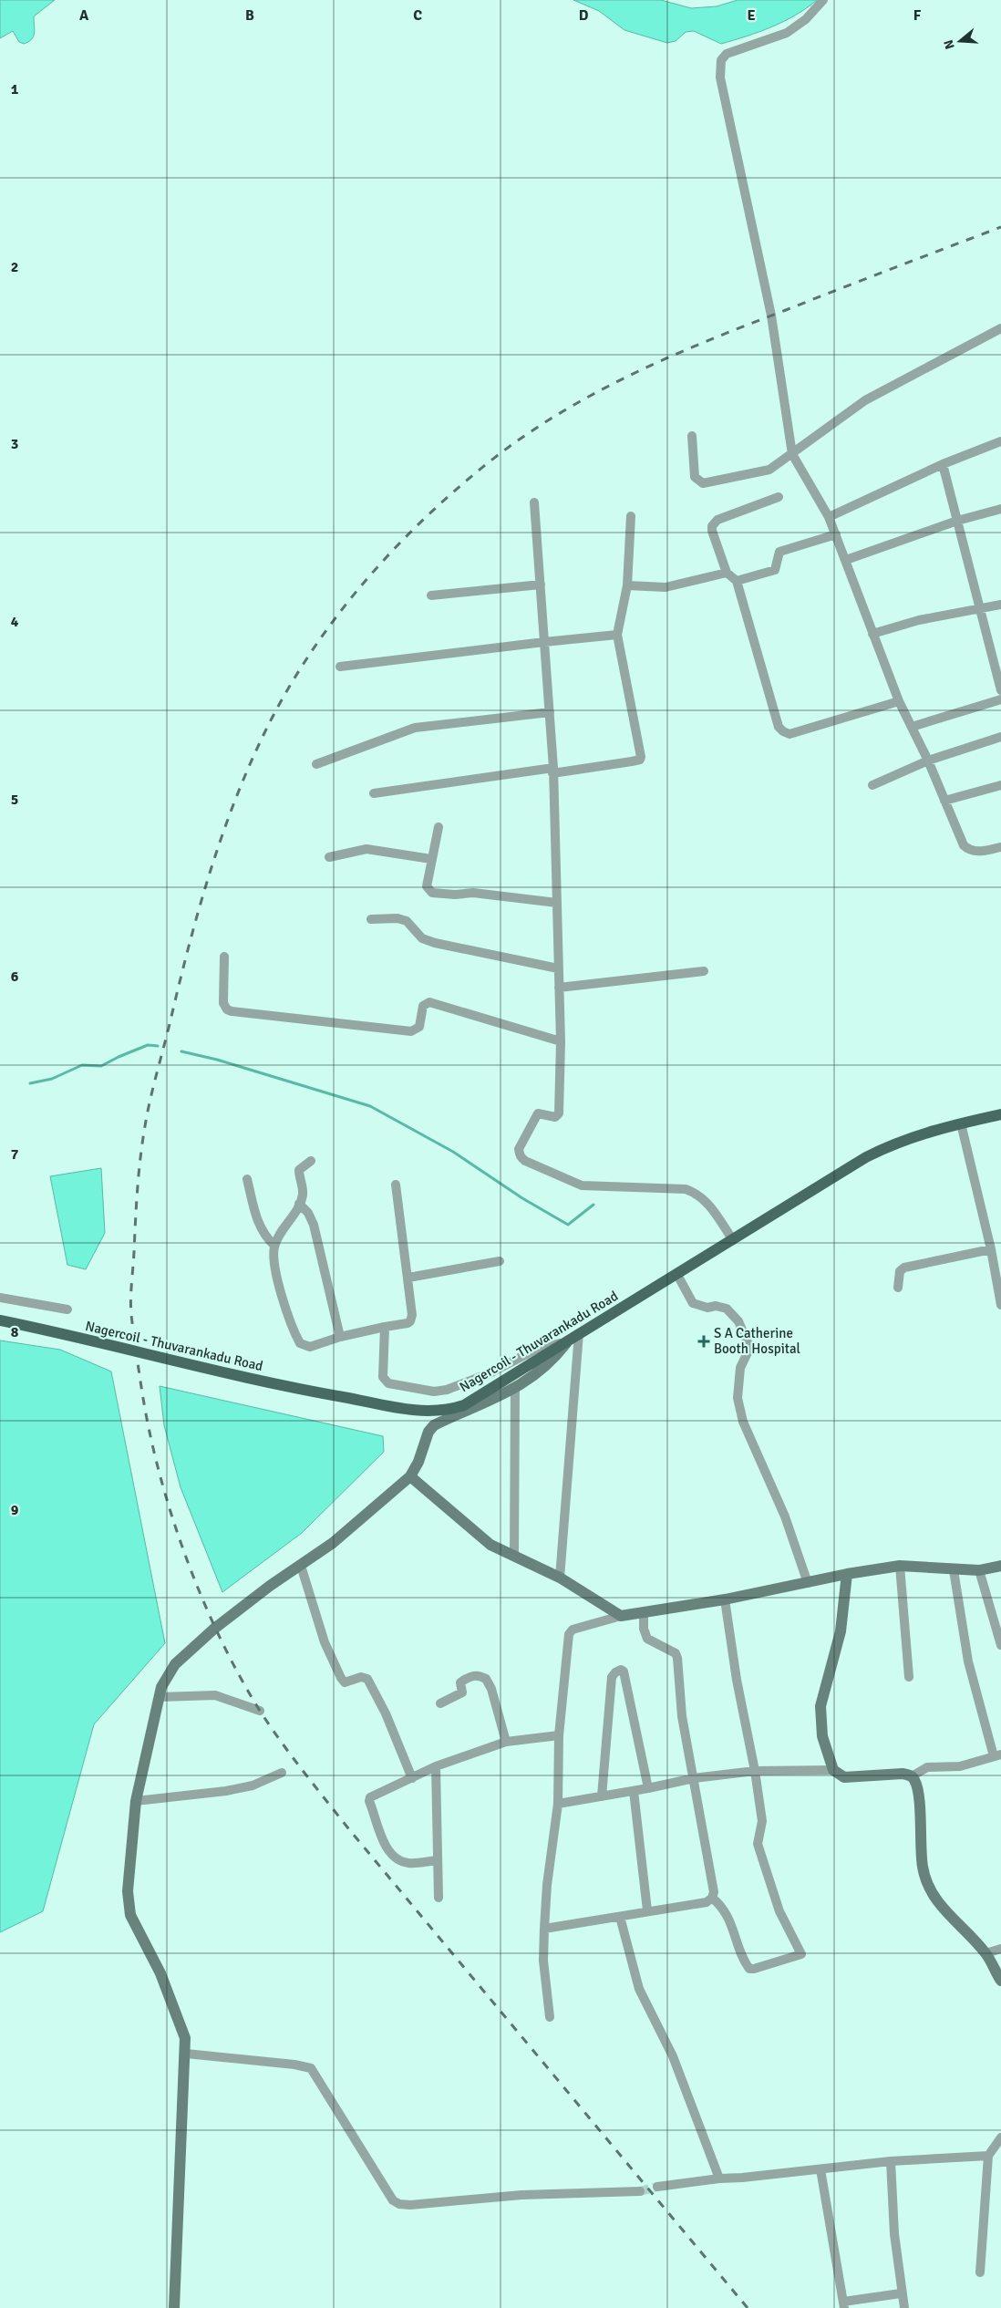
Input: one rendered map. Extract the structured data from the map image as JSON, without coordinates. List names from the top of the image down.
{
  "streets": {
    "main road": ["Nagercoil - Thuvarankadu Road"]
  },
  "places": {
    "health": ["S A Catherine Booth Hospital"]
  },
  "north": "left",
  "grid": {
    "columns": [
      "A",
      "B",
      "C",
      "D",
      "E",
      "F"
    ],
    "rows": [
      "1",
      "2",
      "3",
      "4",
      "5",
      "6",
      "7",
      "8",
      "9"
    ]
  }
}
